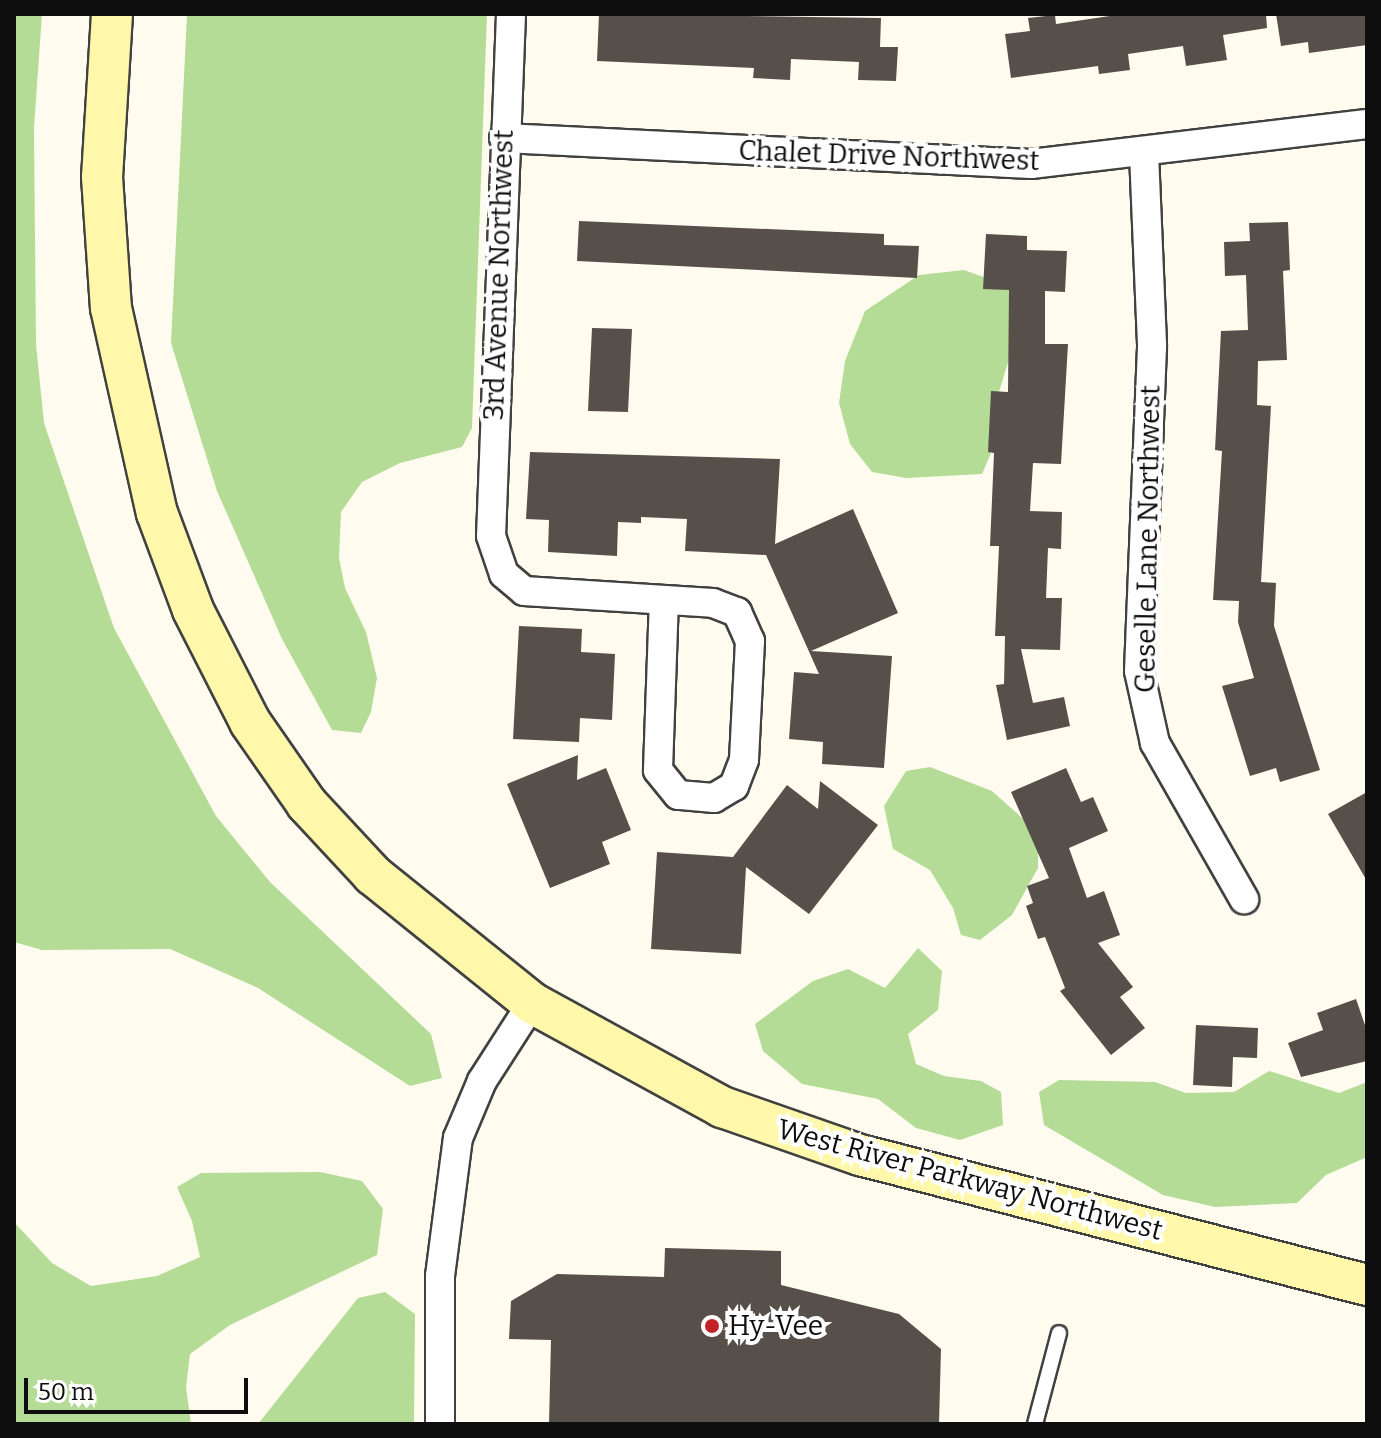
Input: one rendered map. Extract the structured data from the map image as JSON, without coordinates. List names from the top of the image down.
{
  "streets": {
    "main road": ["West River Parkway Northwest"],
    "street": ["Chalet Drive Northwest", "3rd Avenue Northwest", "Geselle Lane Northwest"]
  },
  "crossings": [
    ["Chalet Drive Northwest", "3rd Avenue Northwest"],
    ["Chalet Drive Northwest", "Geselle Lane Northwest"]
  ],
  "places": ["Hy-Vee"],
  "scale_bar": "50 m"
}
